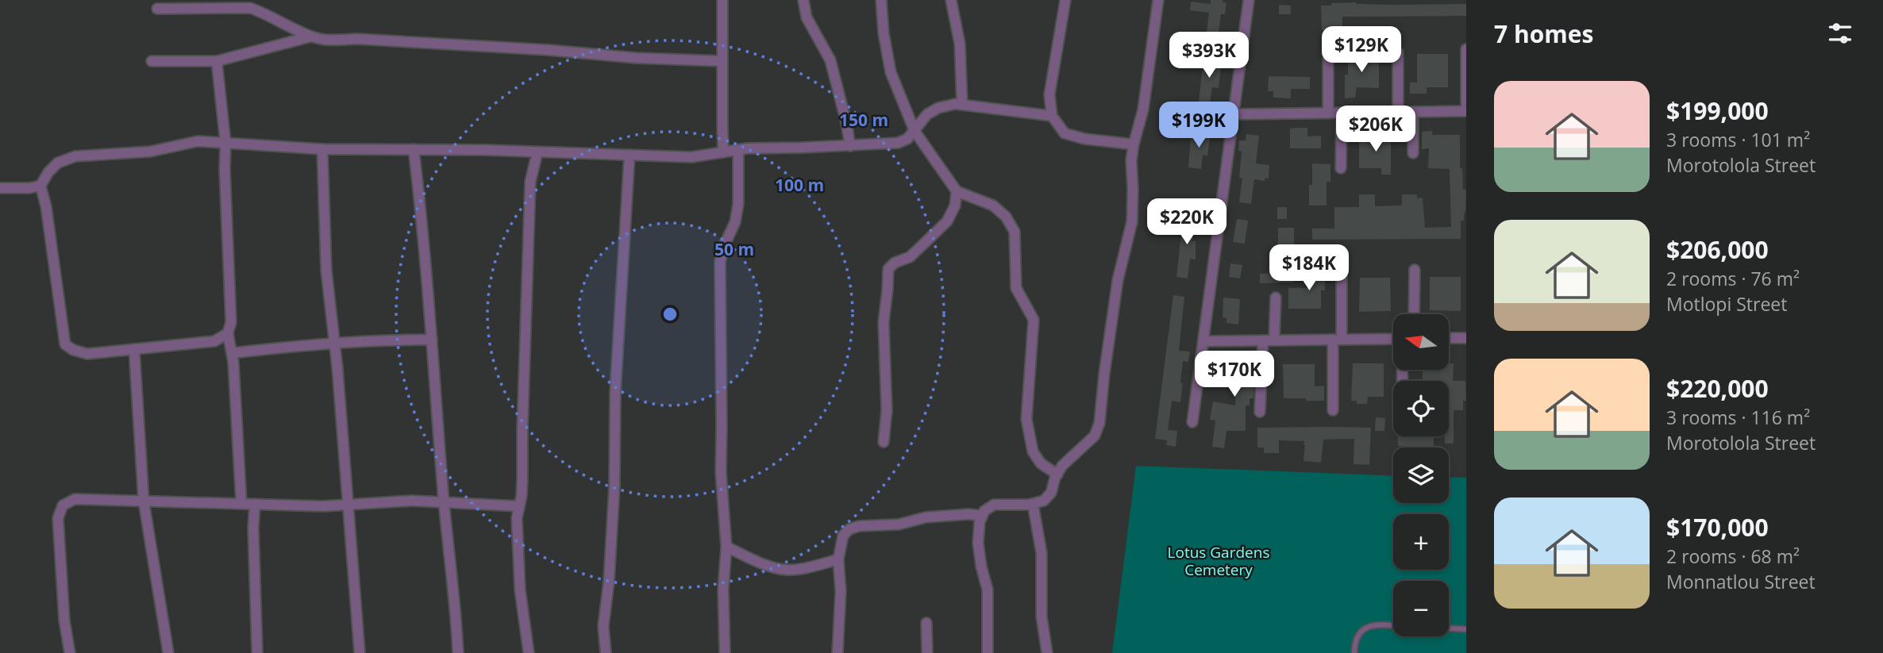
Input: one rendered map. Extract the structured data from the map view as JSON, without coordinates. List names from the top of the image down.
{
  "parks": ["Lotus Gardens Cemetery"],
  "north": "left",
  "page": {
    "heading": "7 homes",
    "price": [
      "$129K",
      "$393K",
      "$199K",
      "$206K",
      "$220K",
      "$184K",
      "$170K"
    ],
    "list": [
      {
        "name": "$199,000",
        "note": "3 rooms · 101 m² · Morotolola Street"
      },
      {
        "name": "$206,000",
        "note": "2 rooms · 76 m² · Motlopi Street"
      },
      {
        "name": "$220,000",
        "note": "3 rooms · 116 m² · Morotolola Street"
      },
      {
        "name": "$170,000",
        "note": "2 rooms · 68 m² · Monnatlou Street"
      }
    ],
    "map_buttons": ["+", "−"]
  },
  "rings": ["150 m", "100 m", "50 m"]
}
